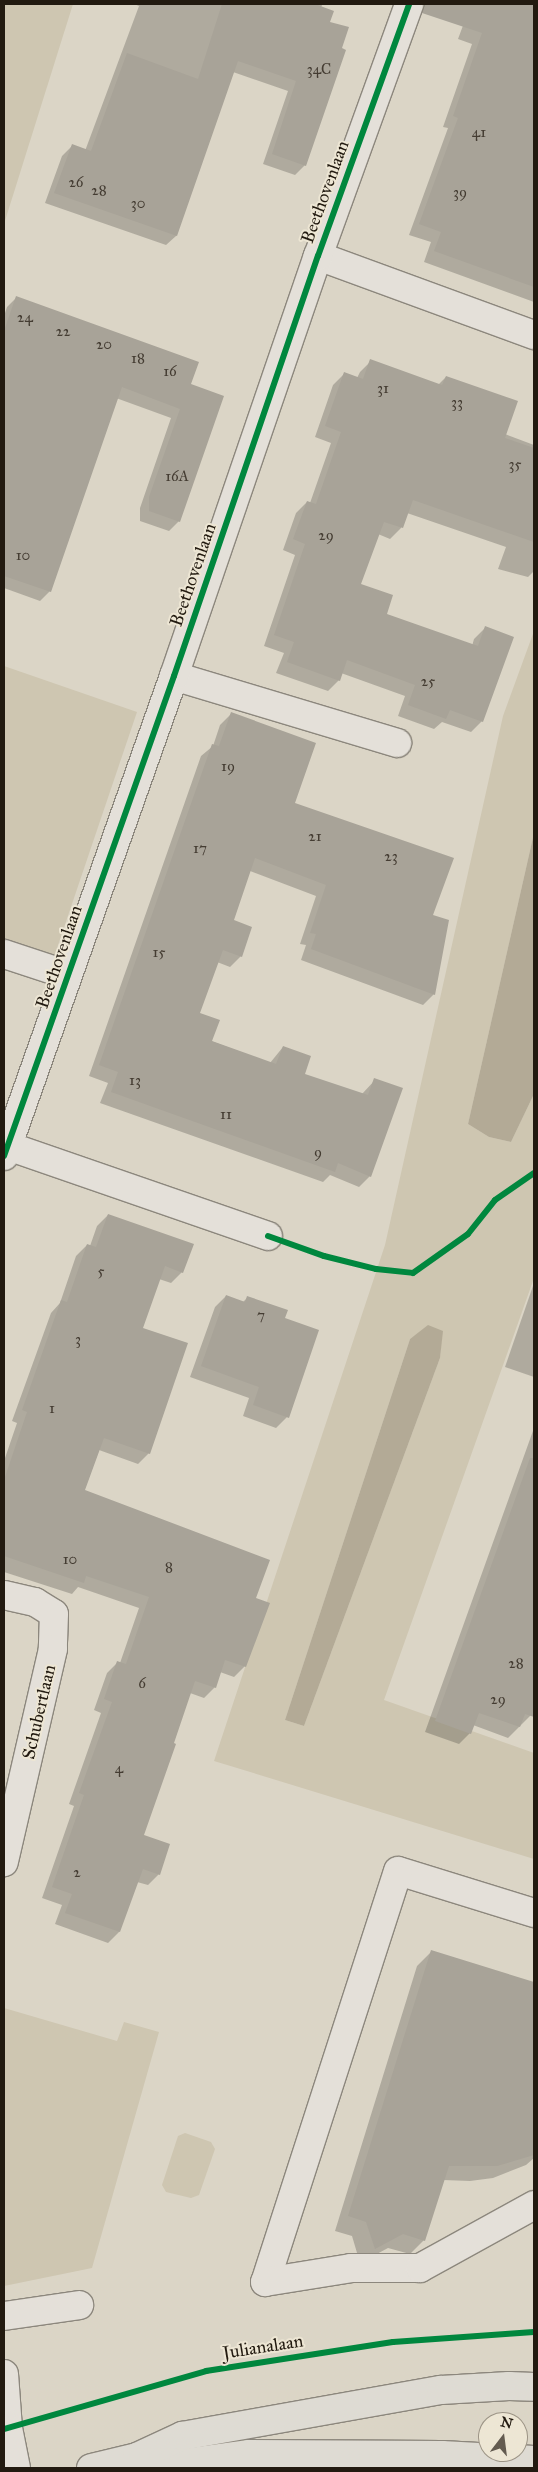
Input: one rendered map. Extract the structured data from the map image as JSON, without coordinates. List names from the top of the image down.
{
  "streets": {
    "street": ["Beethovenlaan", "Schubertlaan"],
    "cycle path": ["Julianalaan"]
  },
  "house_numbers": [
    "34C",
    "41",
    "26",
    "28",
    "39",
    "30",
    "24",
    "22",
    "20",
    "18",
    "16",
    "31",
    "33",
    "35",
    "16A",
    "29",
    "10",
    "25",
    "19",
    "21",
    "17",
    "23",
    "15",
    "13",
    "11",
    "9",
    "5",
    "7",
    "3",
    "1",
    "10",
    "8",
    "28",
    "6",
    "29",
    "4",
    "2"
  ],
  "north": "top"
}
